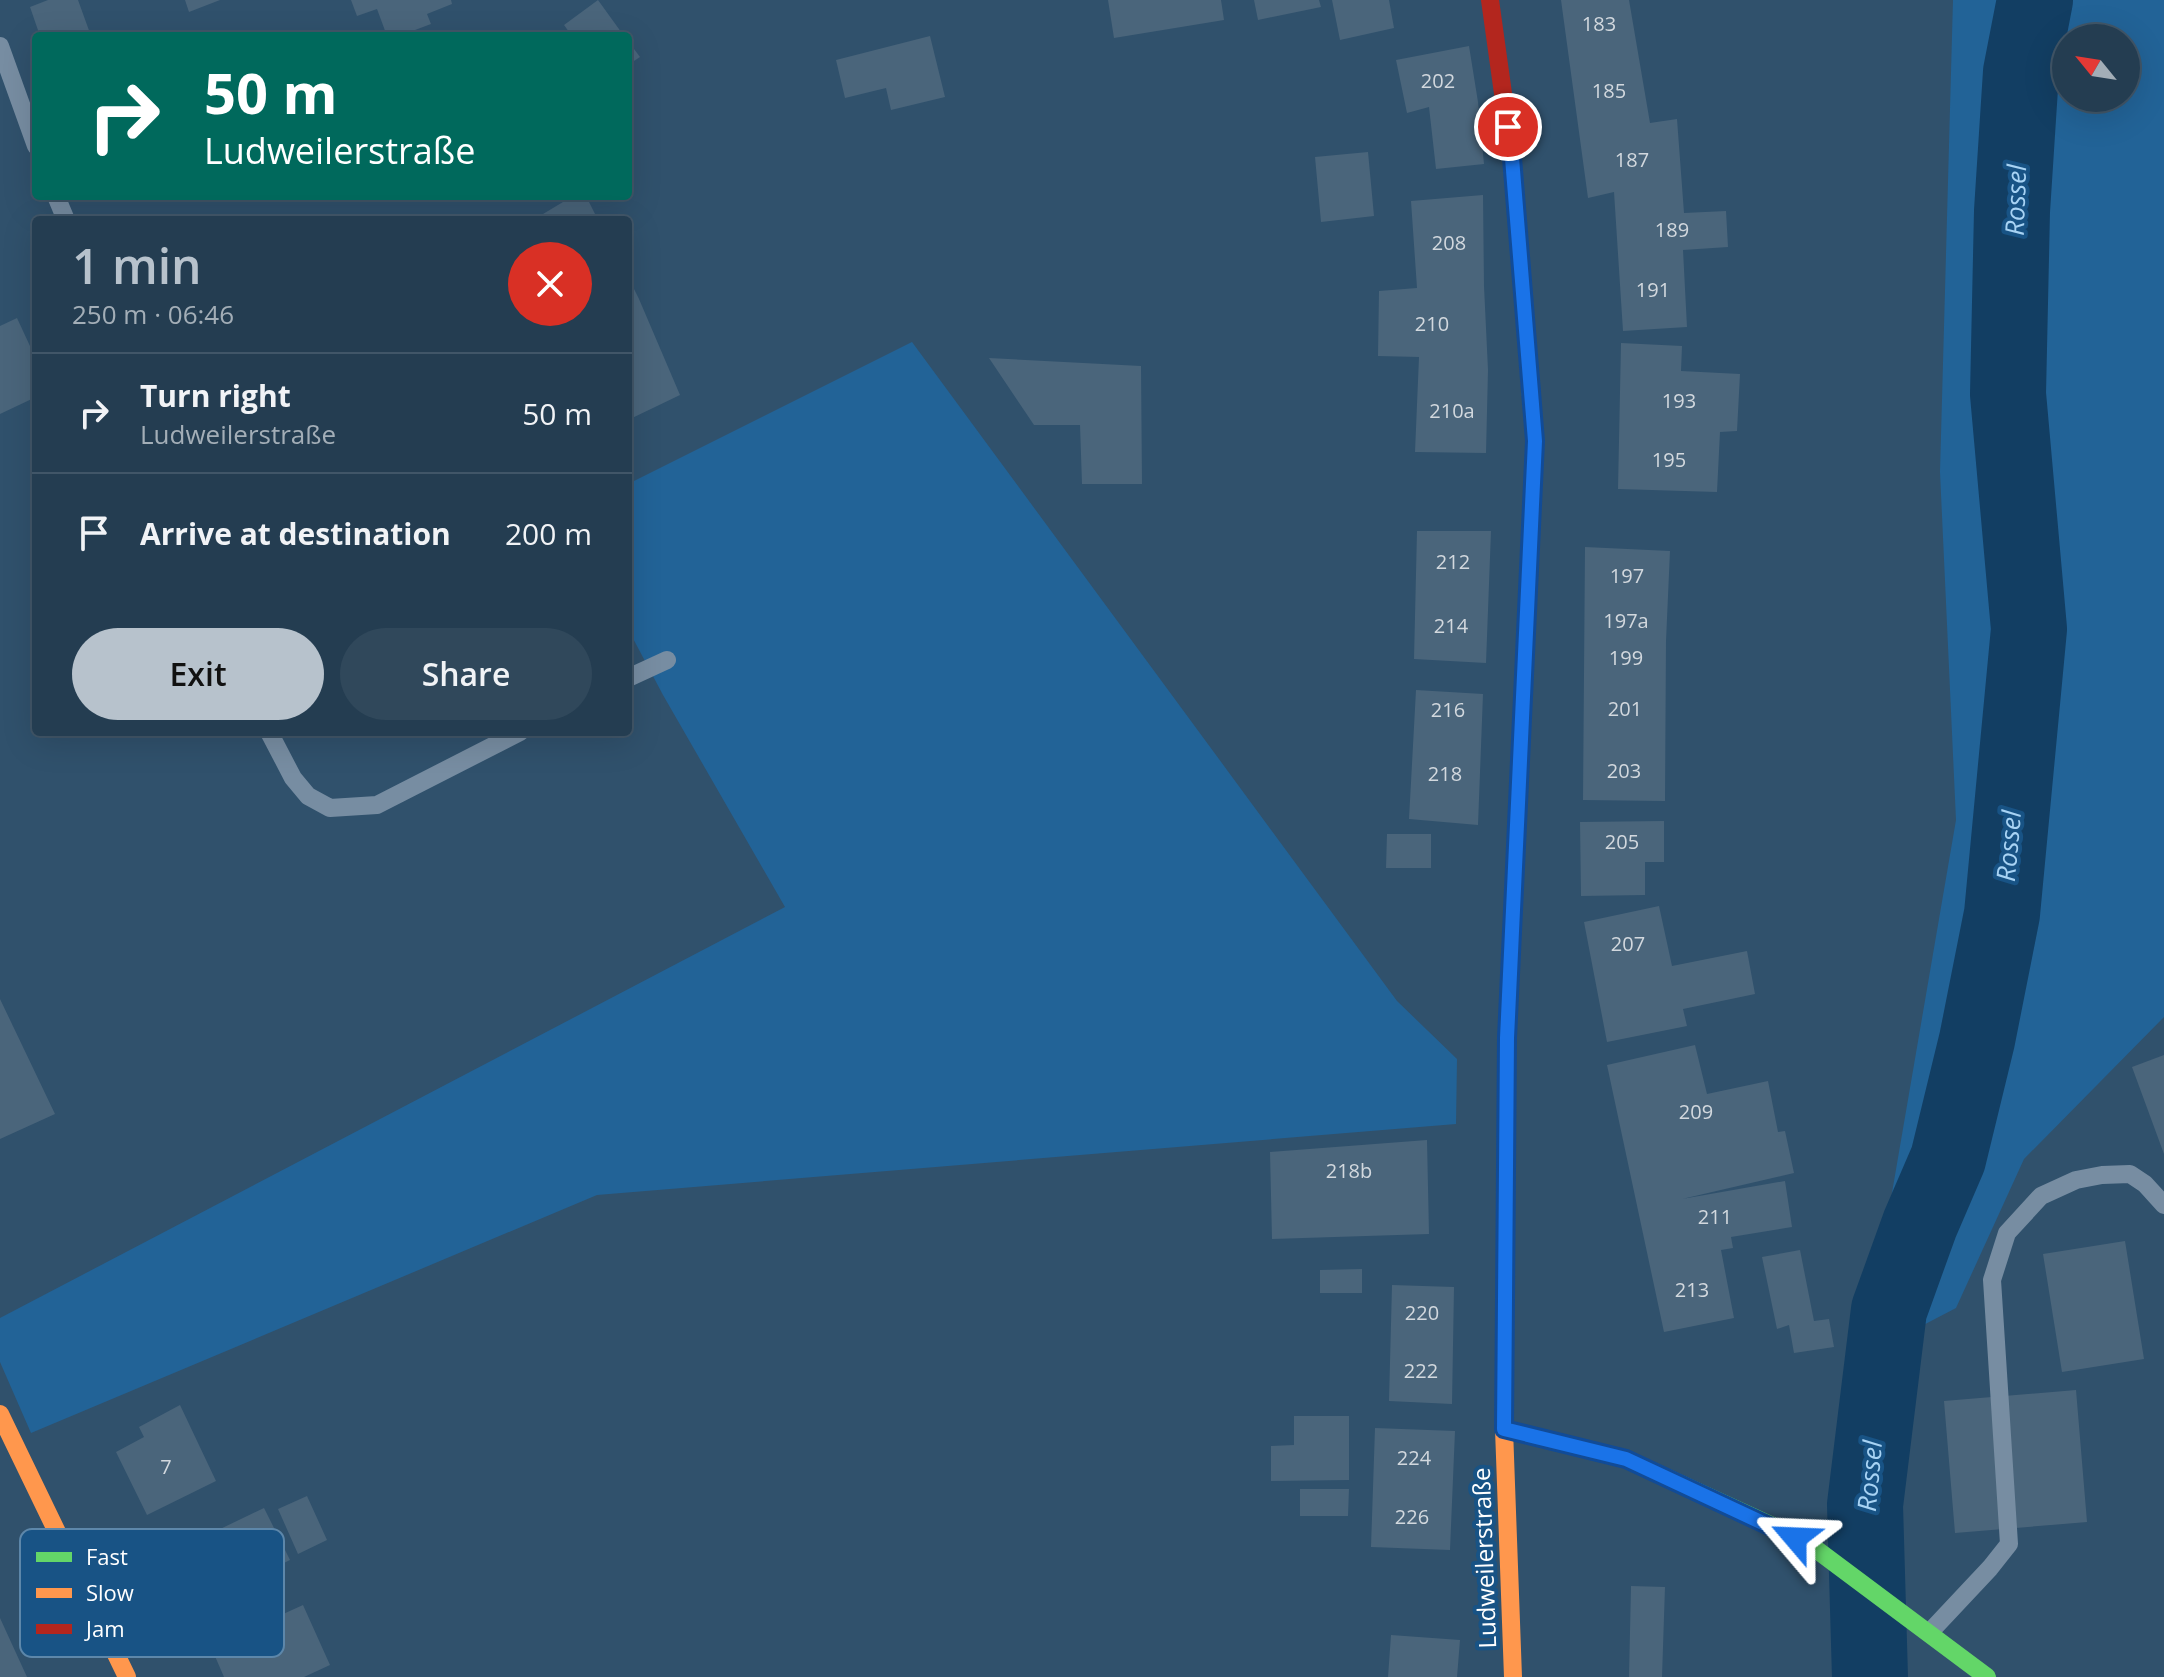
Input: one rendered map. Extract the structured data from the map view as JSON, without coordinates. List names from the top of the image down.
{
  "streets": {
    "main road": ["Ludweilerstraße"]
  },
  "water": ["Rossel"],
  "house_numbers": [
    "183",
    "202",
    "185",
    "187",
    "189",
    "208",
    "191",
    "210",
    "193",
    "210a",
    "195",
    "212",
    "197",
    "197a",
    "214",
    "199",
    "201",
    "216",
    "203",
    "218",
    "205",
    "207",
    "209",
    "218b",
    "211",
    "213",
    "220",
    "222",
    "224",
    "7",
    "226"
  ],
  "legend": ["Fast", "Slow", "Jam"],
  "north": "top left",
  "page": {
    "turn": ["50 m", "Ludweilerstraße"],
    "heading": ["1 min", "250 m · 06:46"],
    "list": [
      {
        "name": "Turn right",
        "note": "Ludweilerstraße",
        "value": "50 m"
      },
      {
        "name": "Arrive at destination",
        "value": "200 m"
      }
    ],
    "buttons": ["Exit", "Share"]
  }
}
